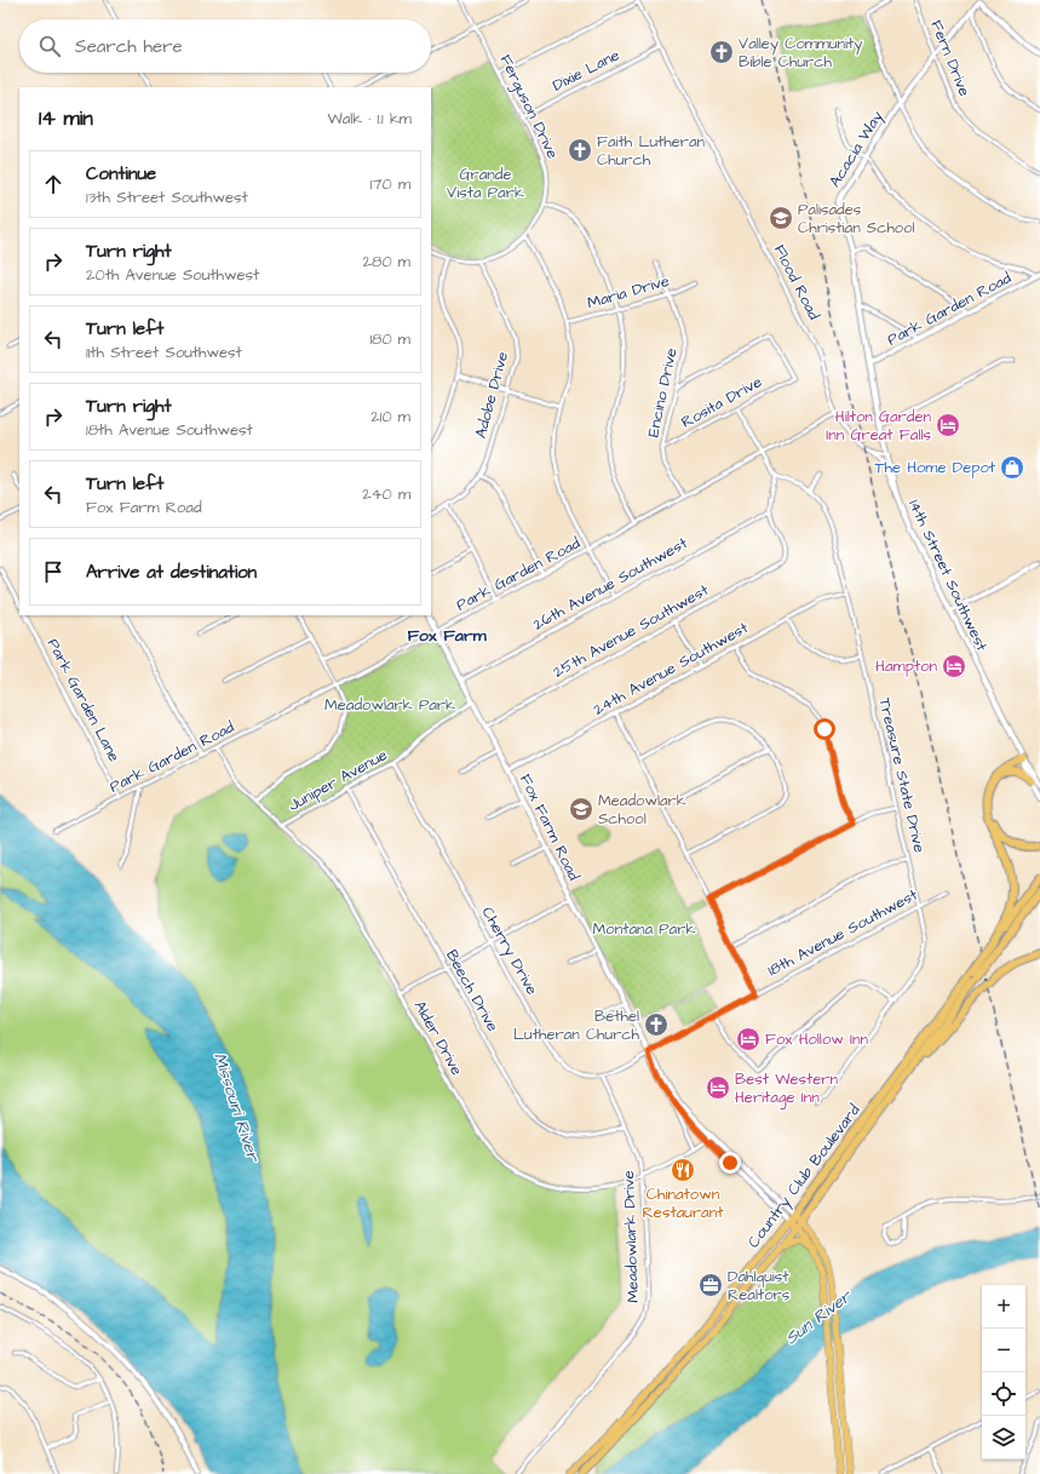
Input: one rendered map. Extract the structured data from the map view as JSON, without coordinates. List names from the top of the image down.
{
  "streets": {
    "highway": ["Country Club Boulevard"],
    "street": [
      "Fern Drive",
      "Dixie Lane",
      "Ferguson Drive",
      "Acacia Way",
      "Flood Road",
      "Maria Drive",
      "Park Garden Road",
      "Encino Drive",
      "Adobe Drive",
      "Rosita Drive",
      "14th Street Southwest",
      "26th Avenue Southwest",
      "25th Avenue Southwest",
      "24th Avenue Southwest",
      "Park Garden Lane",
      "Treasure State Drive",
      "Juniper Avenue",
      "Fox Farm Road",
      "18th Avenue Southwest",
      "Cherry Drive",
      "Beech Drive",
      "Alder Drive",
      "Meadowlark Drive"
    ]
  },
  "crossings": [
    ["Fern Drive", "Acacia Way"],
    ["Dixie Lane", "Ferguson Drive"],
    ["Dixie Lane", "Flood Road"],
    ["Ferguson Drive", "Adobe Drive"],
    ["Acacia Way", "Park Garden Road"],
    ["Acacia Way", "14th Street Southwest"],
    ["Flood Road", "Park Garden Road"],
    ["Flood Road", "14th Street Southwest"],
    ["Maria Drive", "Encino Drive"],
    ["Park Garden Road", "Encino Drive"],
    ["Park Garden Road", "14th Street Southwest"],
    ["Park Garden Road", "Park Garden Lane"],
    ["Park Garden Road", "Fox Farm Road"],
    ["Park Garden Road", "Alder Drive"],
    ["Encino Drive", "Rosita Drive"],
    ["26th Avenue Southwest", "25th Avenue Southwest"],
    ["26th Avenue Southwest", "Fox Farm Road"],
    ["25th Avenue Southwest", "Fox Farm Road"],
    ["24th Avenue Southwest", "Treasure State Drive"],
    ["24th Avenue Southwest", "Fox Farm Road"],
    ["Treasure State Drive", "18th Avenue Southwest"],
    ["Juniper Avenue", "Fox Farm Road"],
    ["Juniper Avenue", "Cherry Drive"],
    ["Juniper Avenue", "Beech Drive"],
    ["Juniper Avenue", "Alder Drive"],
    ["Fox Farm Road", "18th Avenue Southwest"],
    ["Fox Farm Road", "Cherry Drive"],
    ["Fox Farm Road", "Alder Drive"],
    ["Fox Farm Road", "Country Club Boulevard"],
    ["18th Avenue Southwest", "Cherry Drive"],
    ["Cherry Drive", "Meadowlark Drive"],
    ["Beech Drive", "Meadowlark Drive"],
    ["Alder Drive", "Meadowlark Drive"]
  ],
  "districts": ["Fox Farm"],
  "water": ["Missouri River", "Sun River"],
  "parks": ["Grande Vista Park", "Meadowlark Park", "Montana Park"],
  "places": {
    "church": ["Valley Community Bible Church", "Faith Lutheran Church", "Bethel Lutheran Church"],
    "school or university": ["Palisades Christian School", "Meadowlark School"],
    "hotel": [
      "Hilton Garden Inn Great Falls",
      "Hampton",
      "Fox Hollow Inn",
      "Best Western Heritage Inn"
    ],
    "shop": ["The Home Depot"],
    "restaurant": ["Chinatown Restaurant"],
    "office": ["Dahlquist Realtors"]
  },
  "page": {
    "search": "Search here",
    "heading": ["14 min", "Walk · 1.1 km"],
    "list": [
      ["Continue", "13th Street Southwest", "170 m"],
      ["Turn right", "20th Avenue Southwest", "280 m"],
      ["Turn left", "11th Street Southwest", "180 m"],
      ["Turn right", "18th Avenue Southwest", "210 m"],
      ["Turn left", "Fox Farm Road", "240 m"],
      "Arrive at destination"
    ],
    "map_buttons": ["+", "−"]
  }
}
